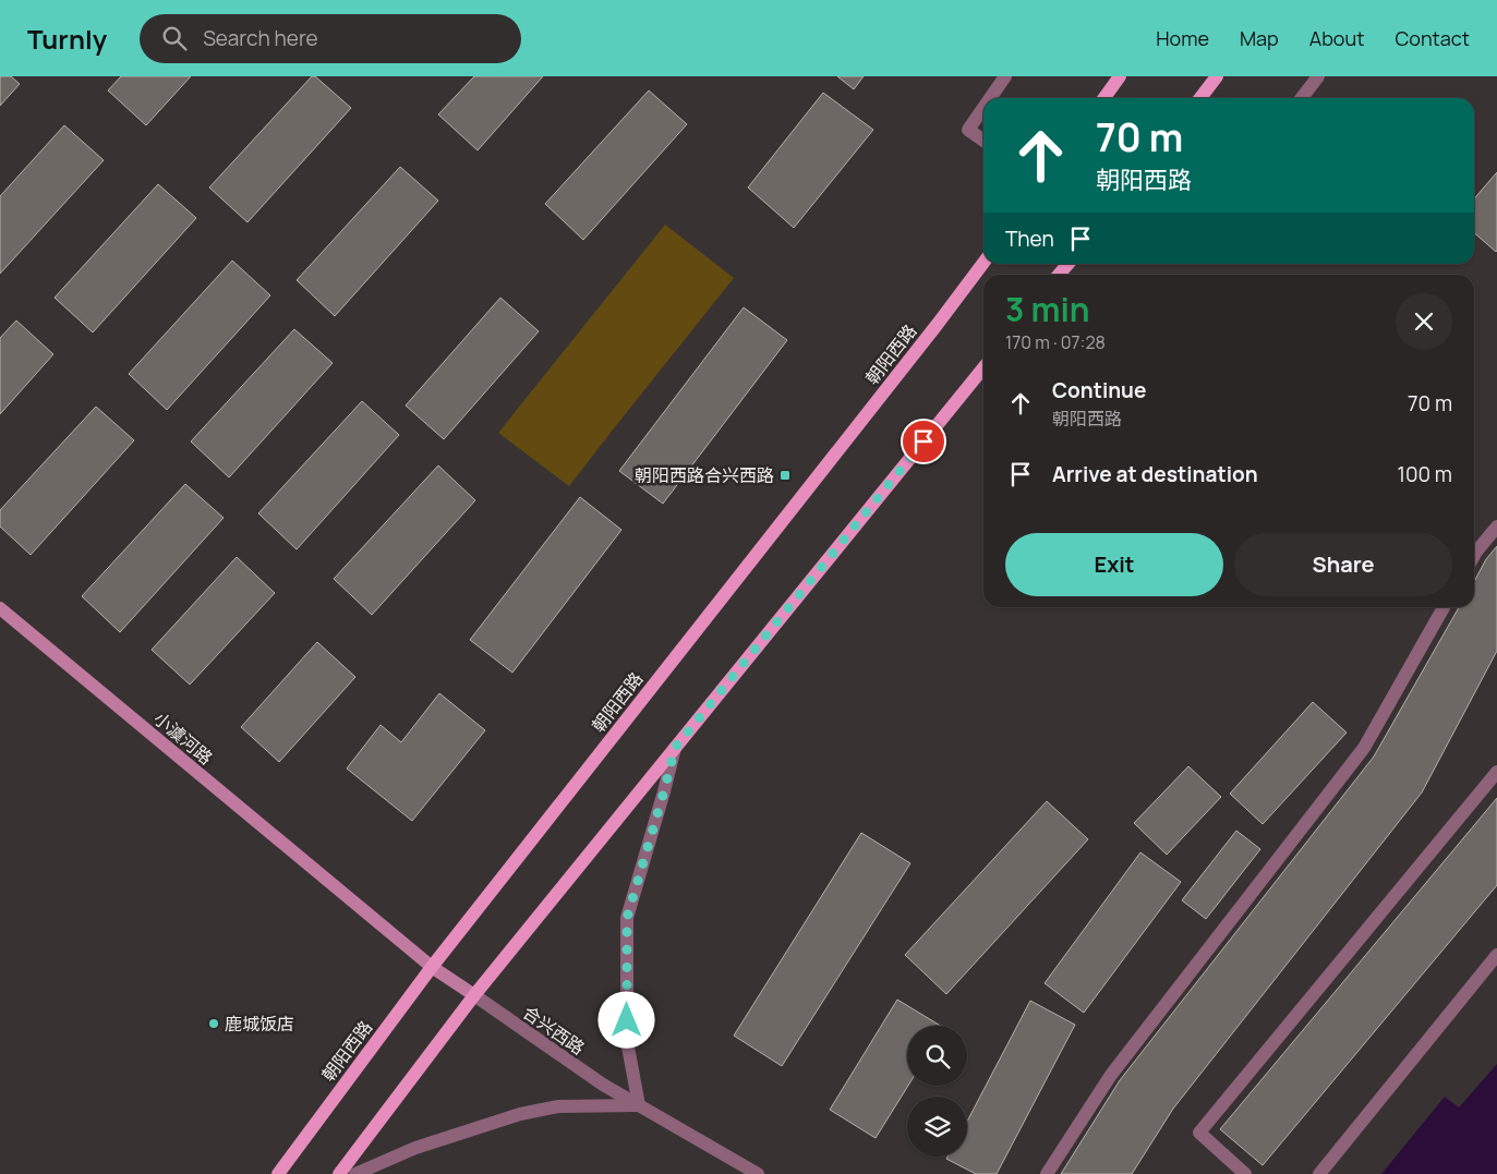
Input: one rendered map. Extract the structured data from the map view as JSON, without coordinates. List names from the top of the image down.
{
  "streets": {
    "main road": ["朝阳西路", "小澞河路", "合兴西路"]
  },
  "crossings": [
    ["朝阳西路", "合兴西路"],
    ["小澞河路", "合兴西路"]
  ],
  "places": {
    "transit": ["朝阳西路合兴西路"],
    "other": ["鹿城饭店"]
  },
  "page": {
    "header": "Turnly",
    "search": "Search here",
    "nav": [
      "Home",
      "Map",
      "About",
      "Contact"
    ],
    "turn": ["70 m", "朝阳西路"],
    "then": "Then",
    "heading": ["3 min", "170 m · 07:28"],
    "list": [
      {
        "name": "Continue",
        "note": "朝阳西路",
        "value": "70 m"
      },
      {
        "name": "Arrive at destination",
        "value": "100 m"
      }
    ],
    "buttons": ["Exit", "Share"]
  }
}
